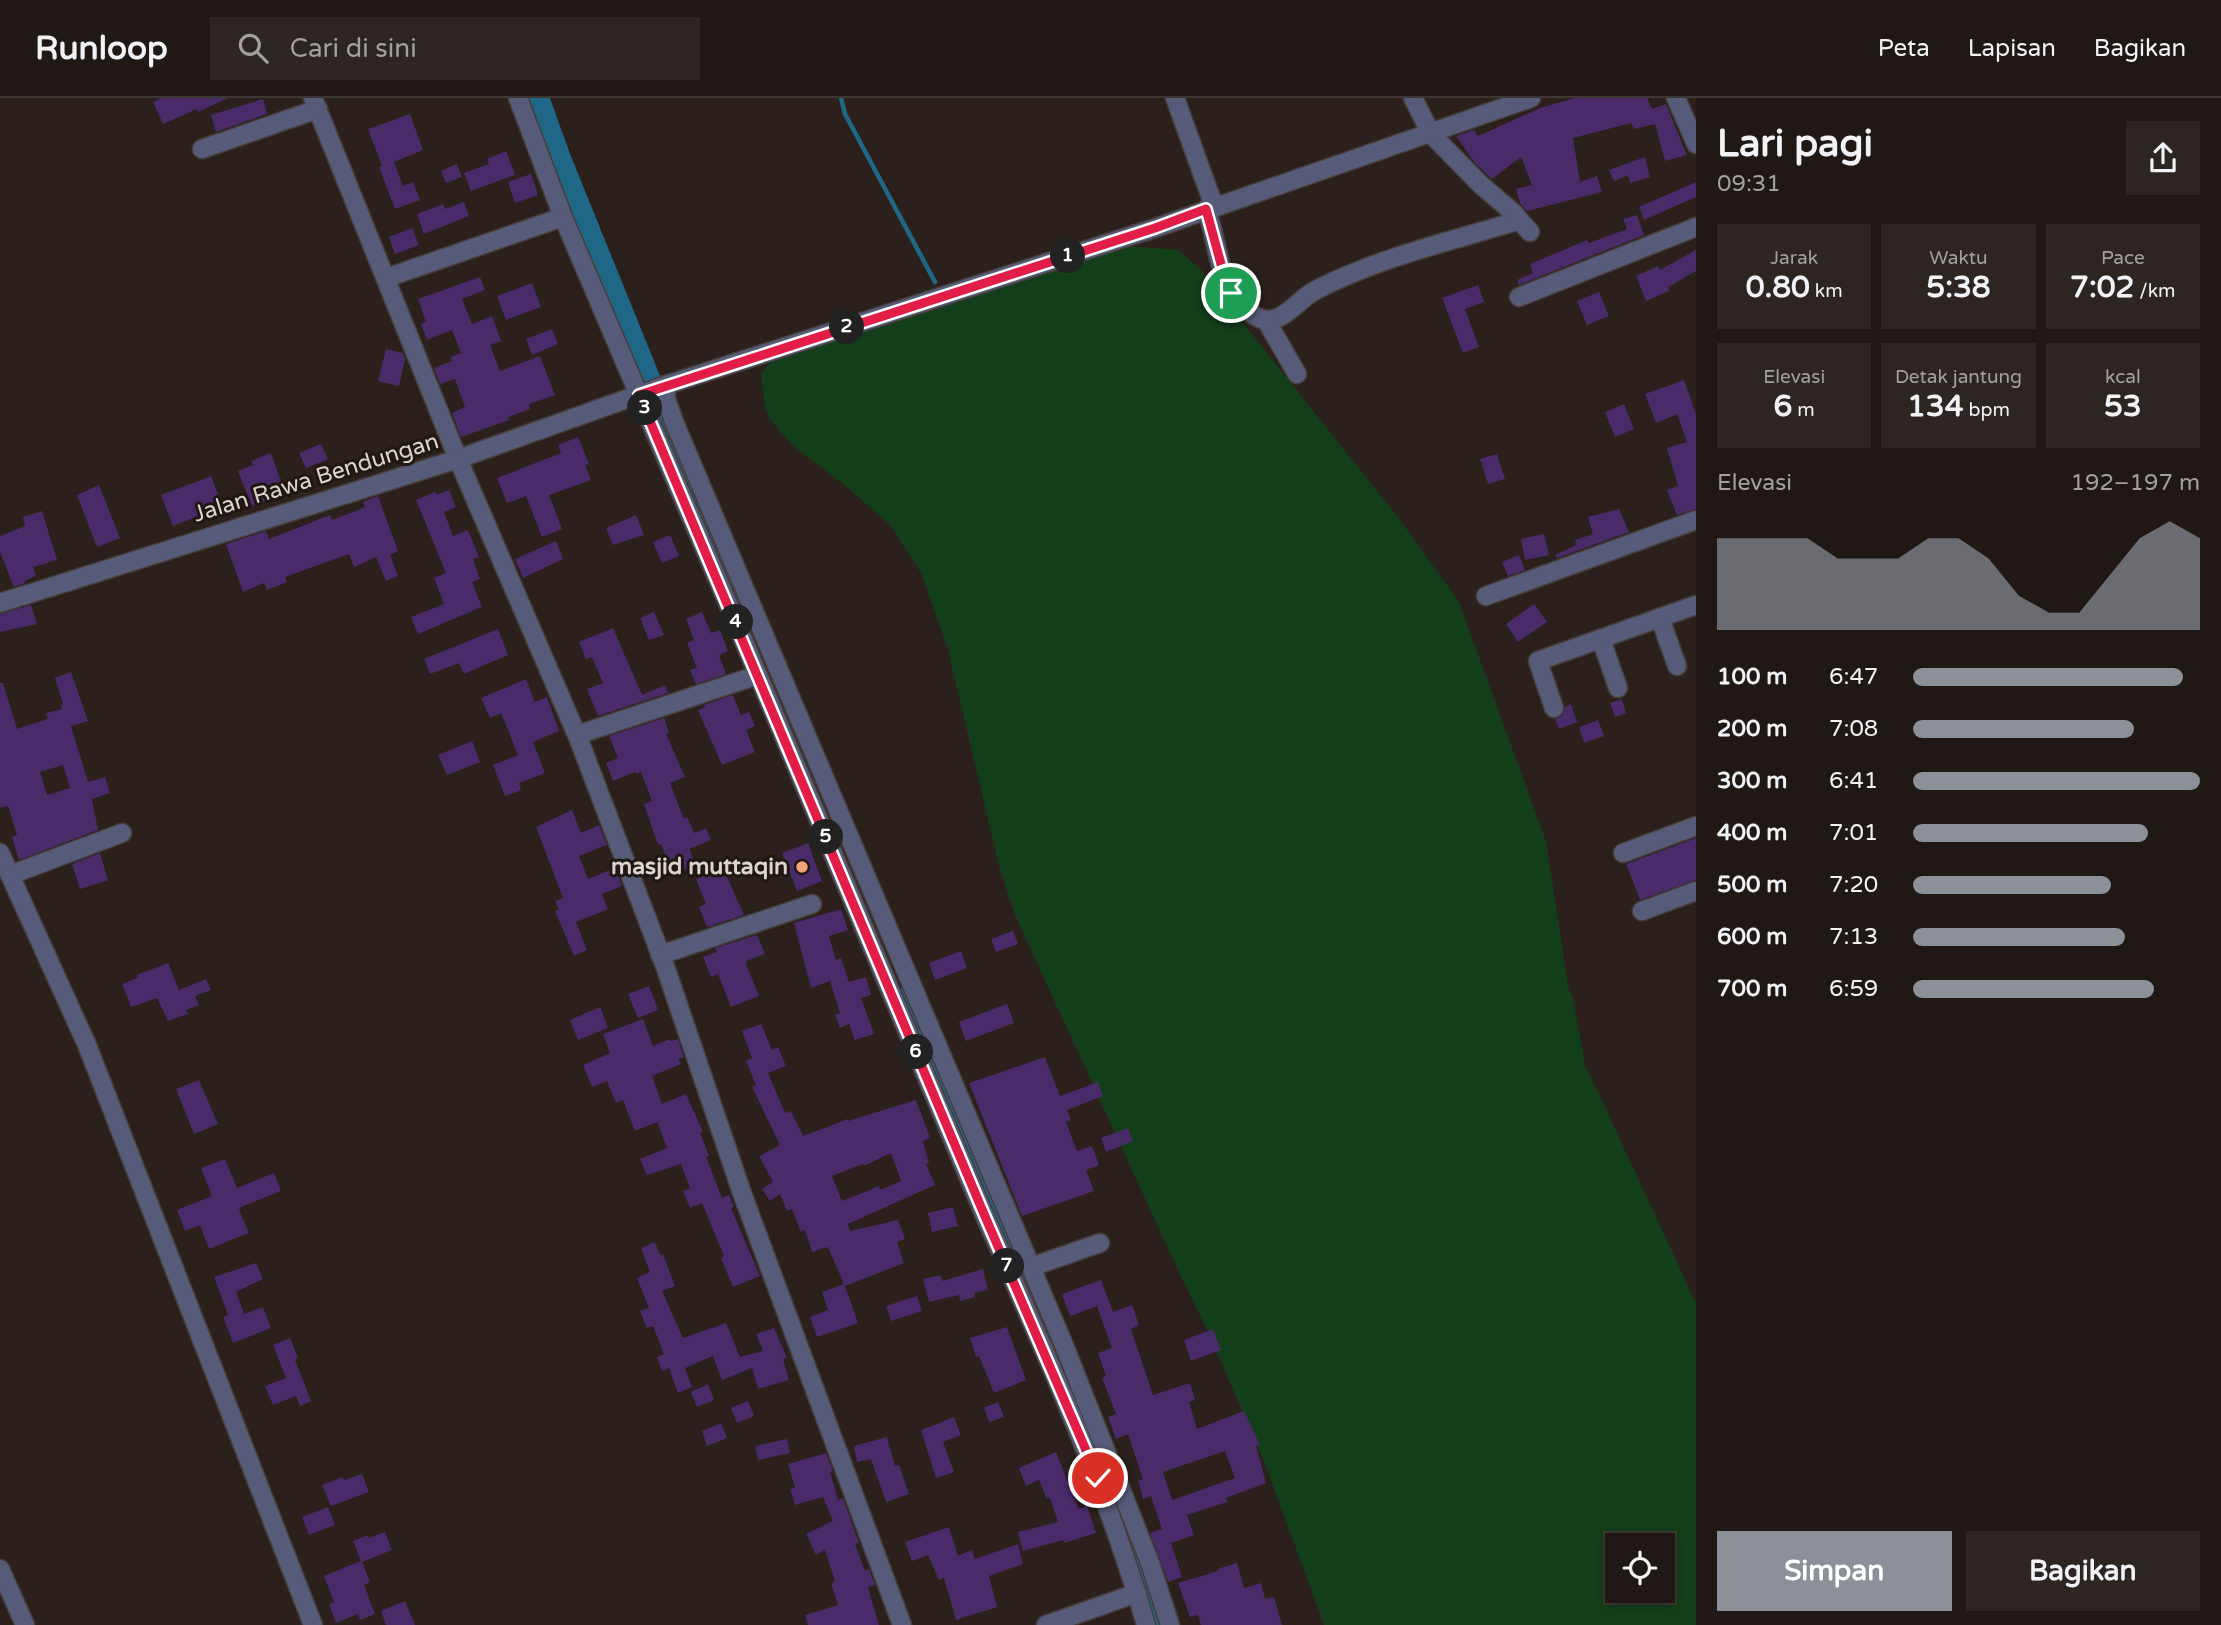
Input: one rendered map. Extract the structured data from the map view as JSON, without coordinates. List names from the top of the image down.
{
  "streets": {
    "street": ["Jalan Rawa Bendungan"]
  },
  "places": ["masjid muttaqin"],
  "page": {
    "header": "Runloop",
    "search": "Cari di sini",
    "nav": ["Peta", "Lapisan", "Bagikan"],
    "heading": ["Lari pagi", "09:31"],
    "stats": [
      ["Jarak", "0.80 km"],
      ["Waktu", "5:38"],
      ["Pace", "7:02 /km"],
      ["Elevasi", "6 m"],
      ["Detak jantung", "134 bpm"],
      ["kcal", "53"]
    ],
    "pins": [
      "1",
      "2",
      "3",
      "4",
      "5",
      "6",
      "7"
    ],
    "chart": ["Elevasi", "192–197 m"],
    "list": [
      {
        "name": "100 m",
        "note": "6:47"
      },
      {
        "name": "200 m",
        "note": "7:08"
      },
      {
        "name": "300 m",
        "note": "6:41"
      },
      {
        "name": "400 m",
        "note": "7:01"
      },
      {
        "name": "500 m",
        "note": "7:20"
      },
      {
        "name": "600 m",
        "note": "7:13"
      },
      {
        "name": "700 m",
        "note": "6:59"
      }
    ],
    "buttons": ["Simpan", "Bagikan"]
  }
}
